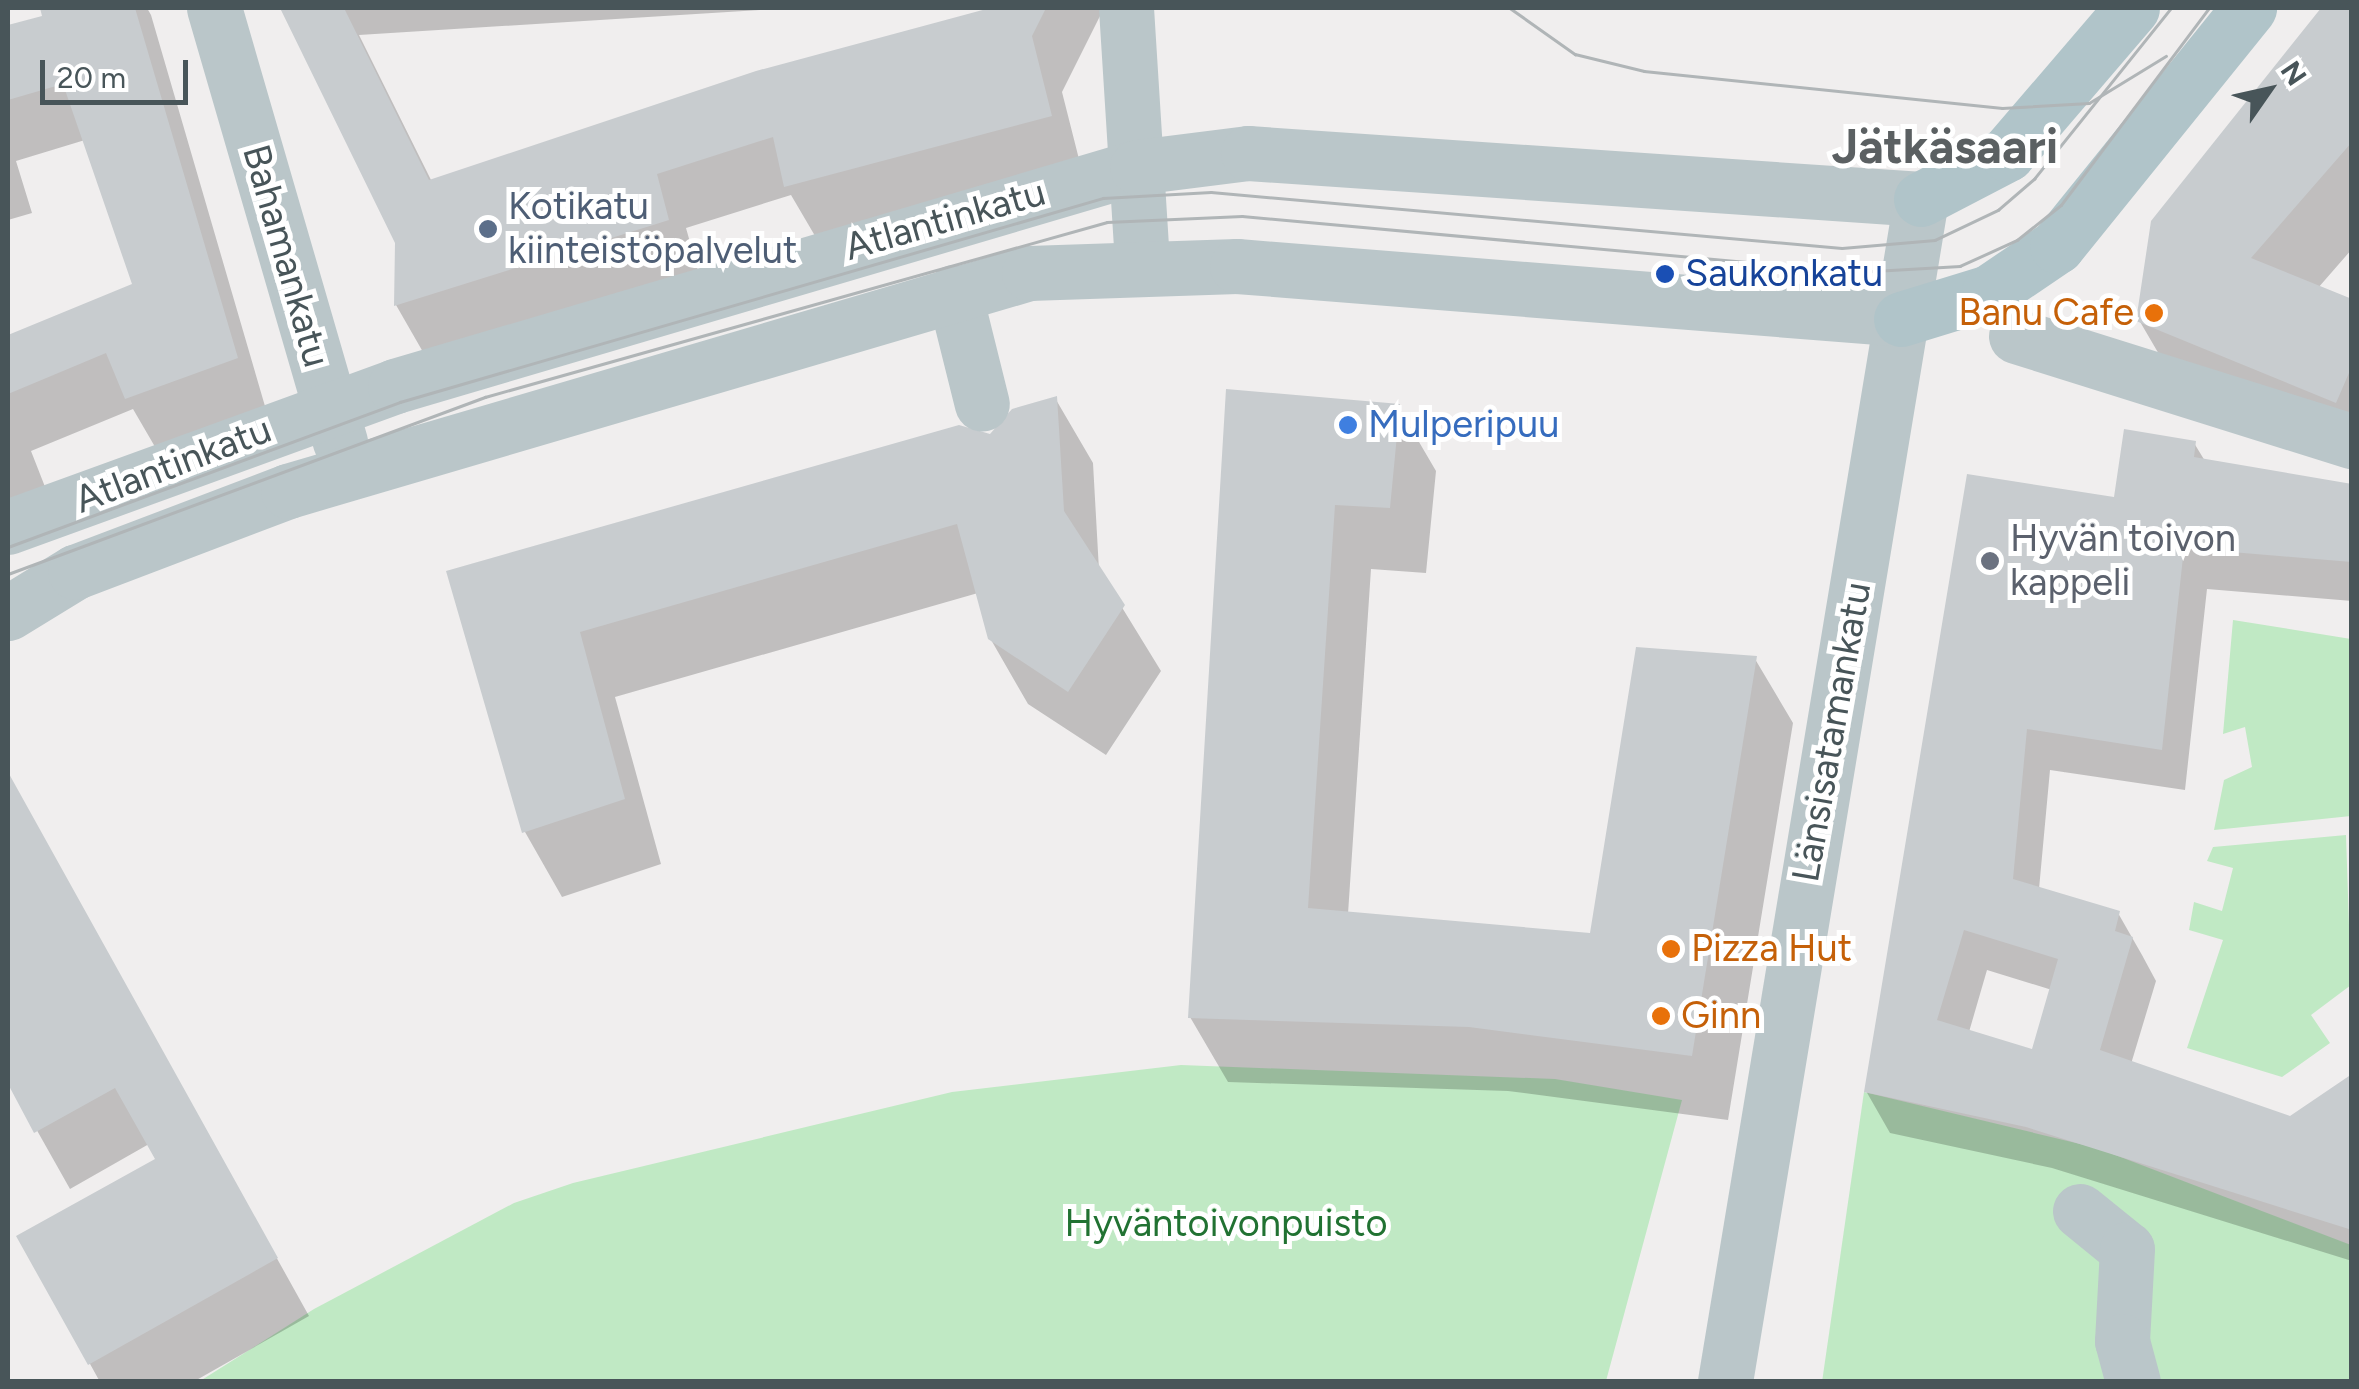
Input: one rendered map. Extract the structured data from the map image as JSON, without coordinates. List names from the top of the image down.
{
  "streets": {
    "street": ["Atlantinkatu", "Bahamankatu", "Länsisatamankatu"]
  },
  "crossings": [
    ["Atlantinkatu", "Bahamankatu"],
    ["Atlantinkatu", "Länsisatamankatu"]
  ],
  "districts": ["Jätkäsaari"],
  "parks": ["Hyväntoivonpuisto"],
  "places": [
    "Kotikatu kiinteistöpalvelut",
    "Saukonkatu",
    "Banu Cafe",
    "Mulperipuu",
    "Hyvän toivon kappeli",
    "Pizza Hut",
    "Ginn"
  ],
  "scale_bar": "20 m",
  "north": "top right"
}
